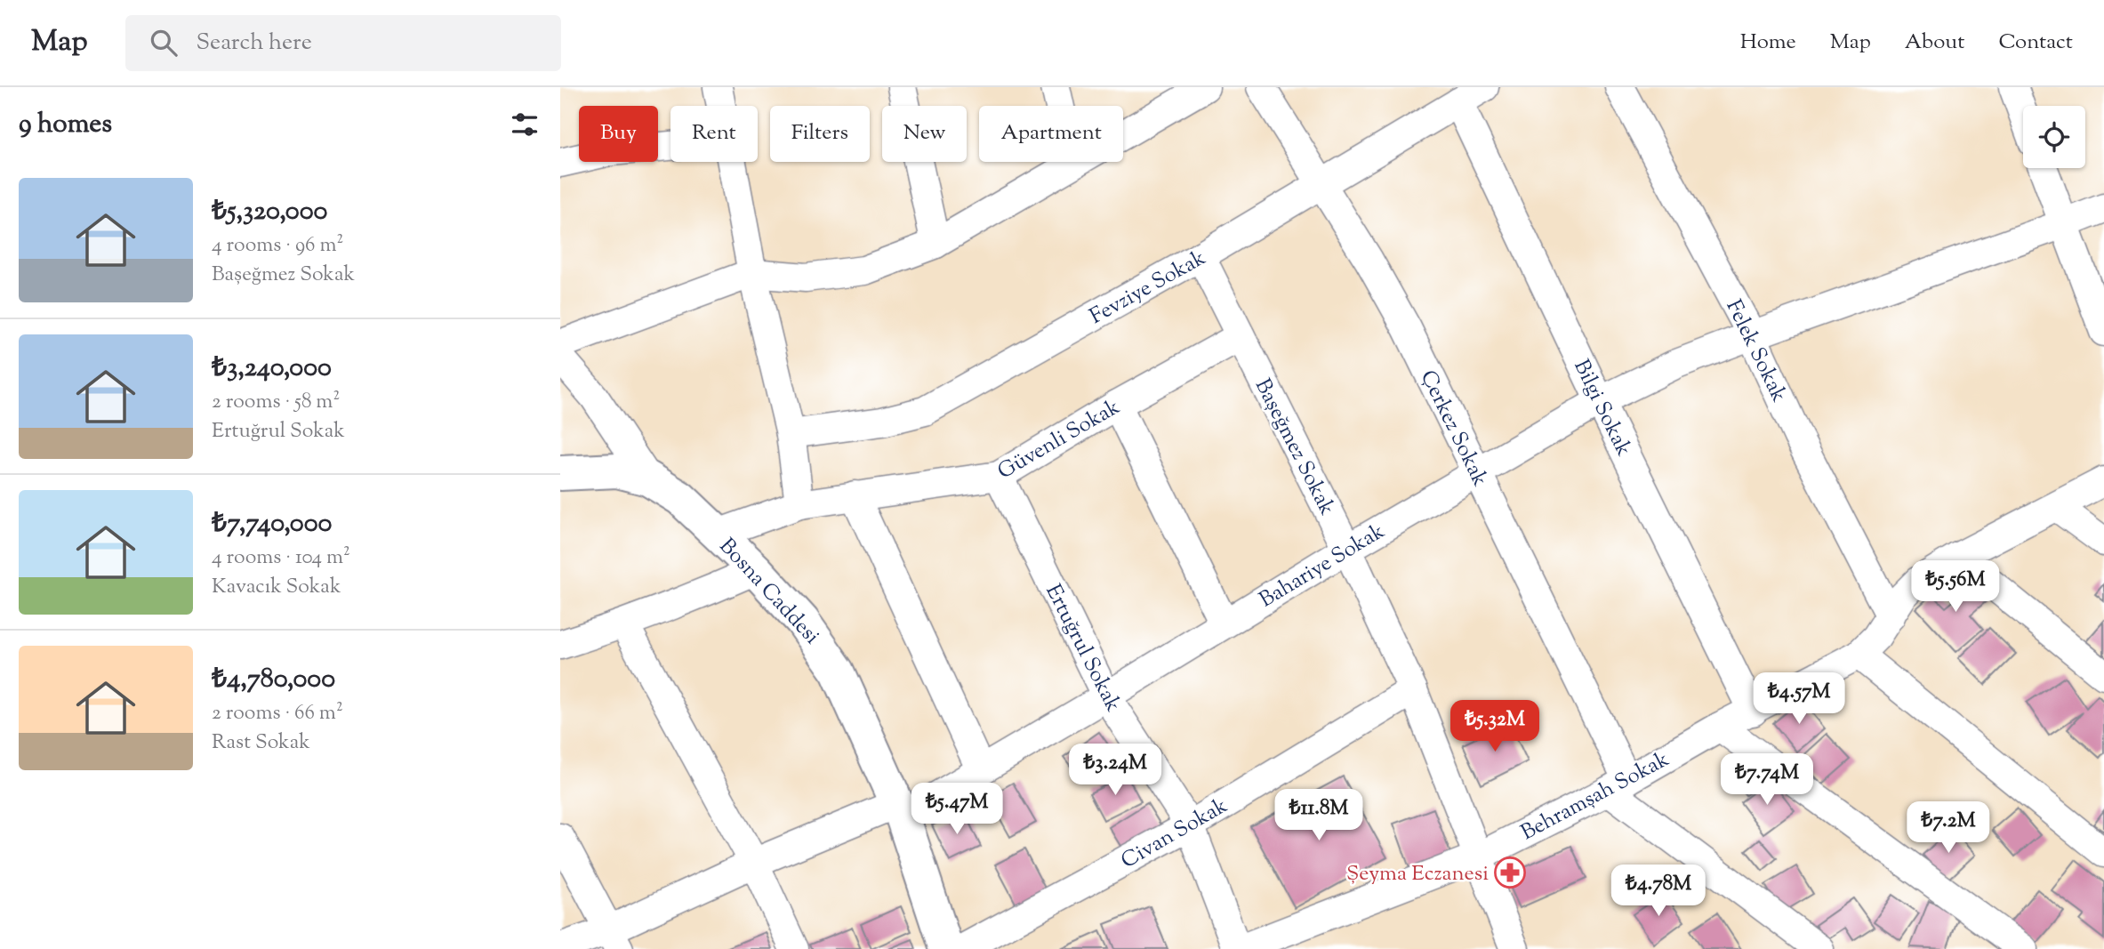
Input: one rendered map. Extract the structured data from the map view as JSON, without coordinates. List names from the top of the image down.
{
  "streets": {
    "street": [
      "Fevziye Sokak",
      "Felek Sokak",
      "Bilgi Sokak",
      "Çerkez Sokak",
      "Güvenli Sokak",
      "Başeğmez Sokak",
      "Bahariye Sokak",
      "Bosna Caddesi",
      "Ertuğrul Sokak",
      "Behramşah Sokak",
      "Civan Sokak"
    ]
  },
  "crossings": [
    ["Fevziye Sokak", "Bilgi Sokak"],
    ["Fevziye Sokak", "Çerkez Sokak"],
    ["Fevziye Sokak", "Başeğmez Sokak"],
    ["Felek Sokak", "Bahariye Sokak"],
    ["Felek Sokak", "Behramşah Sokak"],
    ["Bilgi Sokak", "Bahariye Sokak"],
    ["Bilgi Sokak", "Behramşah Sokak"],
    ["Çerkez Sokak", "Bahariye Sokak"],
    ["Çerkez Sokak", "Behramşah Sokak"],
    ["Güvenli Sokak", "Başeğmez Sokak"],
    ["Güvenli Sokak", "Bosna Caddesi"],
    ["Güvenli Sokak", "Ertuğrul Sokak"],
    ["Başeğmez Sokak", "Bahariye Sokak"],
    ["Başeğmez Sokak", "Behramşah Sokak"],
    ["Başeğmez Sokak", "Civan Sokak"],
    ["Bahariye Sokak", "Bosna Caddesi"],
    ["Bahariye Sokak", "Ertuğrul Sokak"],
    ["Ertuğrul Sokak", "Behramşah Sokak"],
    ["Ertuğrul Sokak", "Civan Sokak"]
  ],
  "places": {
    "pharmacy": ["Şeyma Eczanesi"]
  },
  "page": {
    "header": "Map",
    "search": "Search here",
    "nav": [
      "Home",
      "Map",
      "About",
      "Contact"
    ],
    "heading": "9 homes",
    "chip": [
      "Buy",
      "Rent",
      "Filters",
      "New",
      "Apartment"
    ],
    "list": [
      {
        "name": "₺5,320,000",
        "note": "4 rooms · 96 m² · Başeğmez Sokak"
      },
      {
        "name": "₺3,240,000",
        "note": "2 rooms · 58 m² · Ertuğrul Sokak"
      },
      {
        "name": "₺7,740,000",
        "note": "4 rooms · 104 m² · Kavacık Sokak"
      },
      {
        "name": "₺4,780,000",
        "note": "2 rooms · 66 m² · Rast Sokak"
      }
    ],
    "price": [
      "₺5.56M",
      "₺4.57M",
      "₺5.32M",
      "₺3.24M",
      "₺7.74M",
      "₺5.47M",
      "₺11.8M",
      "₺7.2M",
      "₺4.78M"
    ]
  }
}
